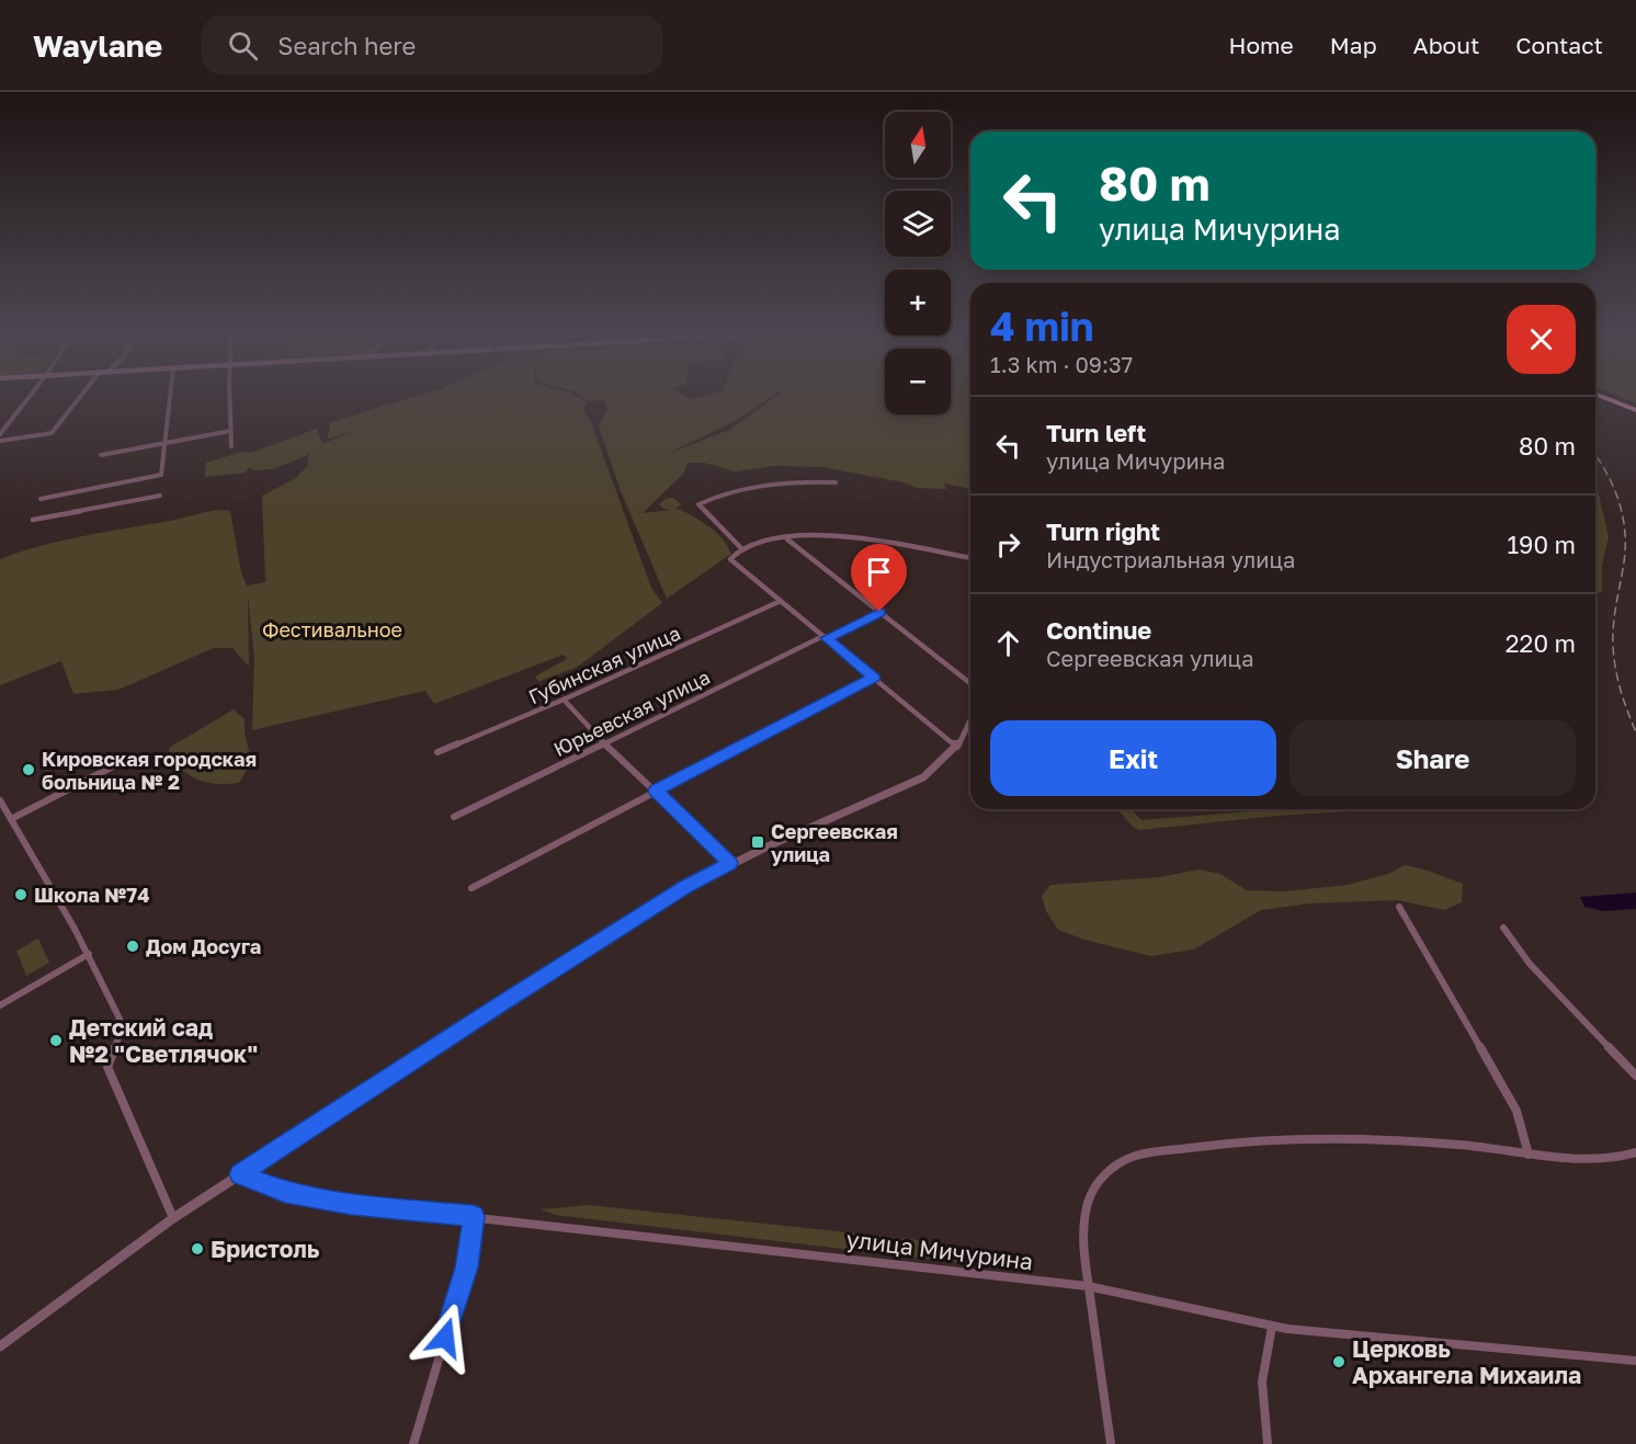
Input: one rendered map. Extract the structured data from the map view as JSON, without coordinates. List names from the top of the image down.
{
  "streets": {
    "street": ["Губинская улица", "Юрьевская улица", "улица Мичурина"]
  },
  "parks": ["Фестивальное"],
  "places": {
    "other": [
      "Кировская городская больница № 2",
      "Школа №74",
      "Дом Досуга",
      "Детский сад №2 \"Светлячок\"",
      "Бристоль",
      "Церковь Архангела Михаила"
    ],
    "transit": ["Сергеевская улица"]
  },
  "north": "top",
  "page": {
    "header": "Waylane",
    "search": "Search here",
    "nav": [
      "Home",
      "Map",
      "About",
      "Contact"
    ],
    "map_buttons": ["+", "−"],
    "turn": ["80 m", "улица Мичурина"],
    "heading": ["4 min", "1.3 km · 09:37"],
    "list": [
      {
        "name": "Turn left",
        "note": "улица Мичурина",
        "value": "80 m"
      },
      {
        "name": "Turn right",
        "note": "Индустриальная улица",
        "value": "190 m"
      },
      {
        "name": "Continue",
        "note": "Сергеевская улица",
        "value": "220 m"
      }
    ],
    "buttons": ["Exit", "Share"]
  }
}
